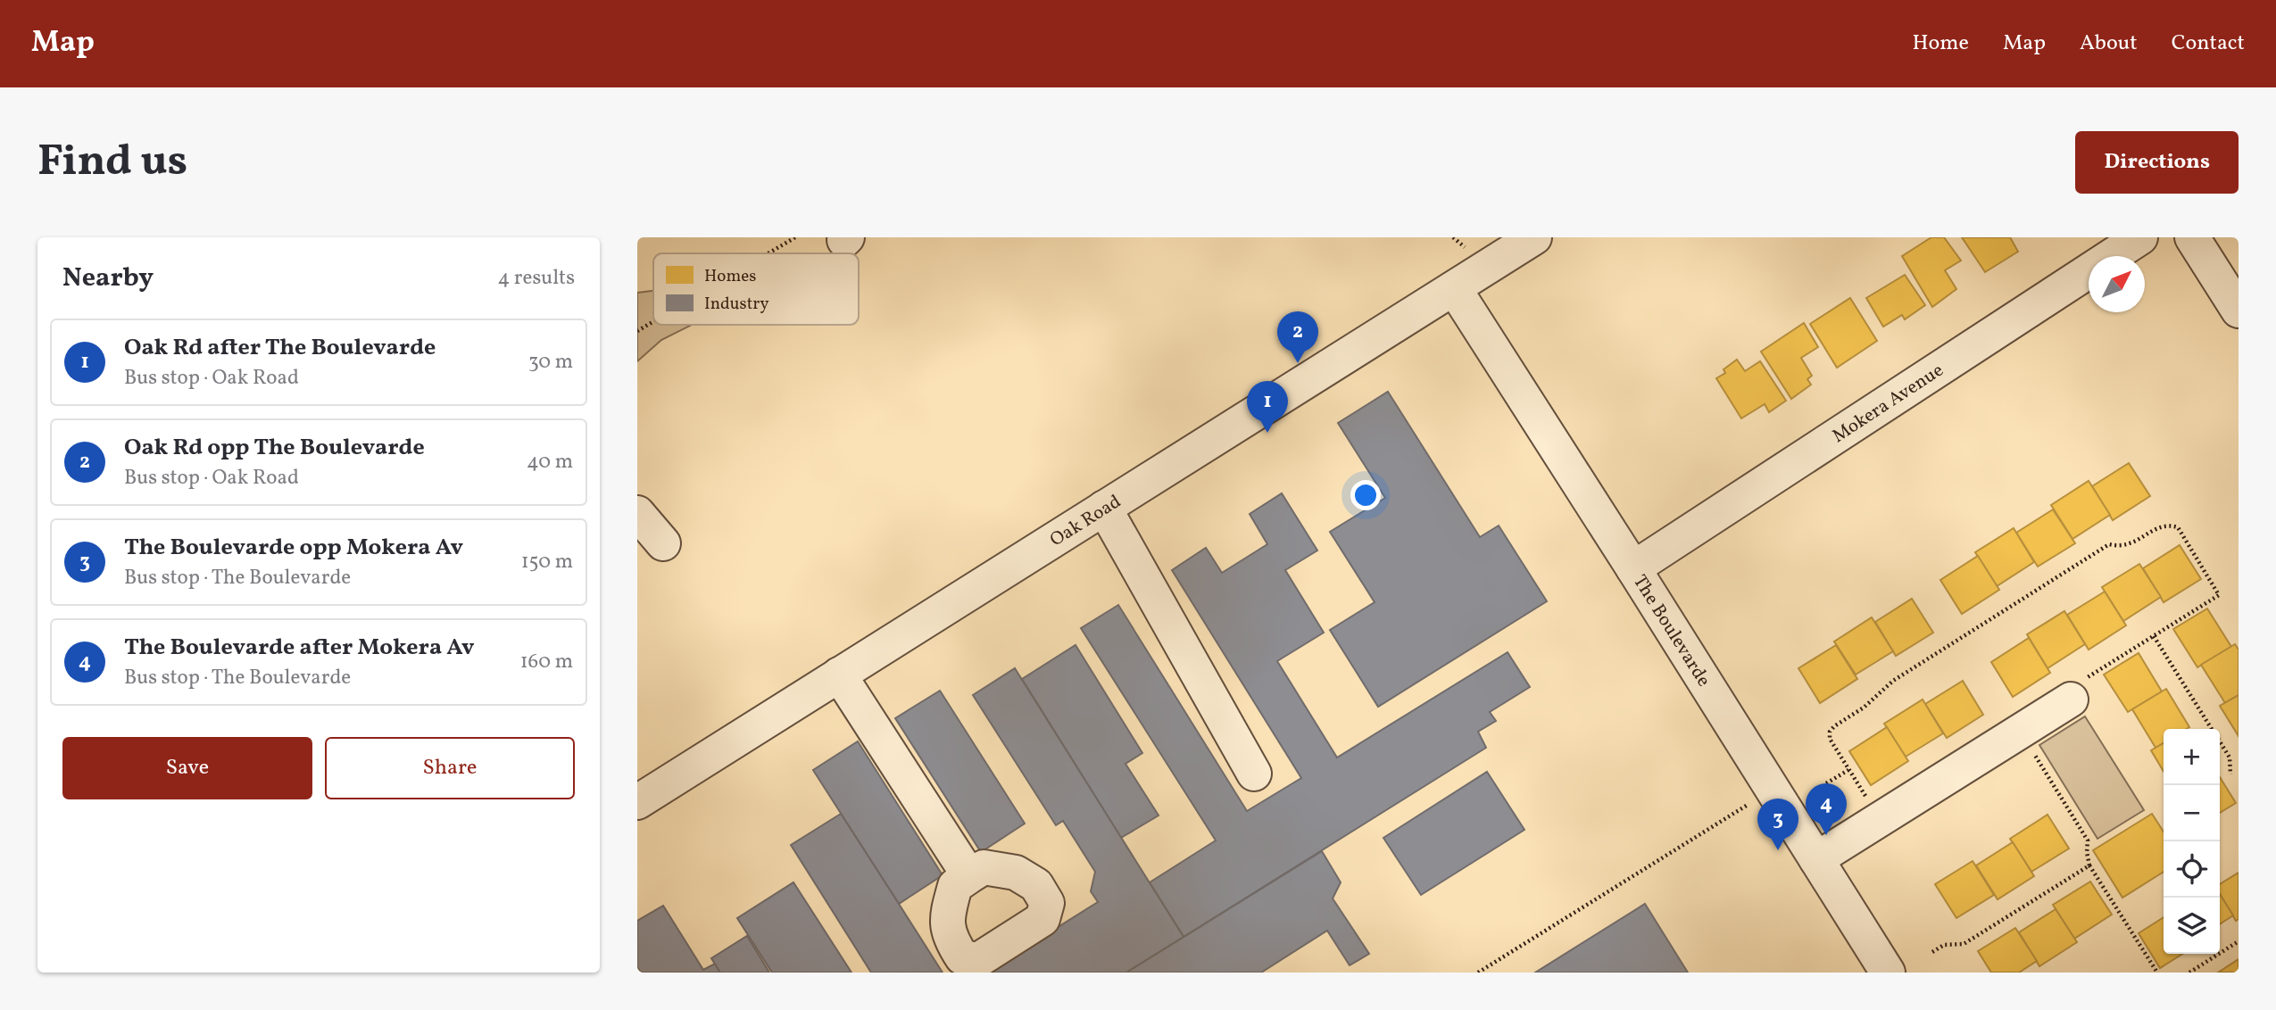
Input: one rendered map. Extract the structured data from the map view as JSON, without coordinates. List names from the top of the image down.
{
  "streets": {
    "street": ["Mokera Avenue", "Oak Road", "The Boulevarde"]
  },
  "crossings": [
    ["Mokera Avenue", "The Boulevarde"],
    ["Oak Road", "The Boulevarde"]
  ],
  "legend": ["Homes", "Industry"],
  "north": "top right",
  "page": {
    "header": "Map",
    "nav": [
      "Home",
      "Map",
      "About",
      "Contact"
    ],
    "buttons": [
      "Directions",
      ["Save", "Share"]
    ],
    "title": "Find us",
    "heading": ["Nearby", "4 results"],
    "pins": [
      "2",
      "1",
      "4",
      "3"
    ],
    "list": [
      {
        "mark": "1",
        "name": "Oak Rd after The Boulevarde",
        "note": "Bus stop · Oak Road",
        "value": "30 m"
      },
      {
        "mark": "2",
        "name": "Oak Rd opp The Boulevarde",
        "note": "Bus stop · Oak Road",
        "value": "40 m"
      },
      {
        "mark": "3",
        "name": "The Boulevarde opp Mokera Av",
        "note": "Bus stop · The Boulevarde",
        "value": "150 m"
      },
      {
        "mark": "4",
        "name": "The Boulevarde after Mokera Av",
        "note": "Bus stop · The Boulevarde",
        "value": "160 m"
      }
    ],
    "map_buttons": ["+", "−"]
  }
}
